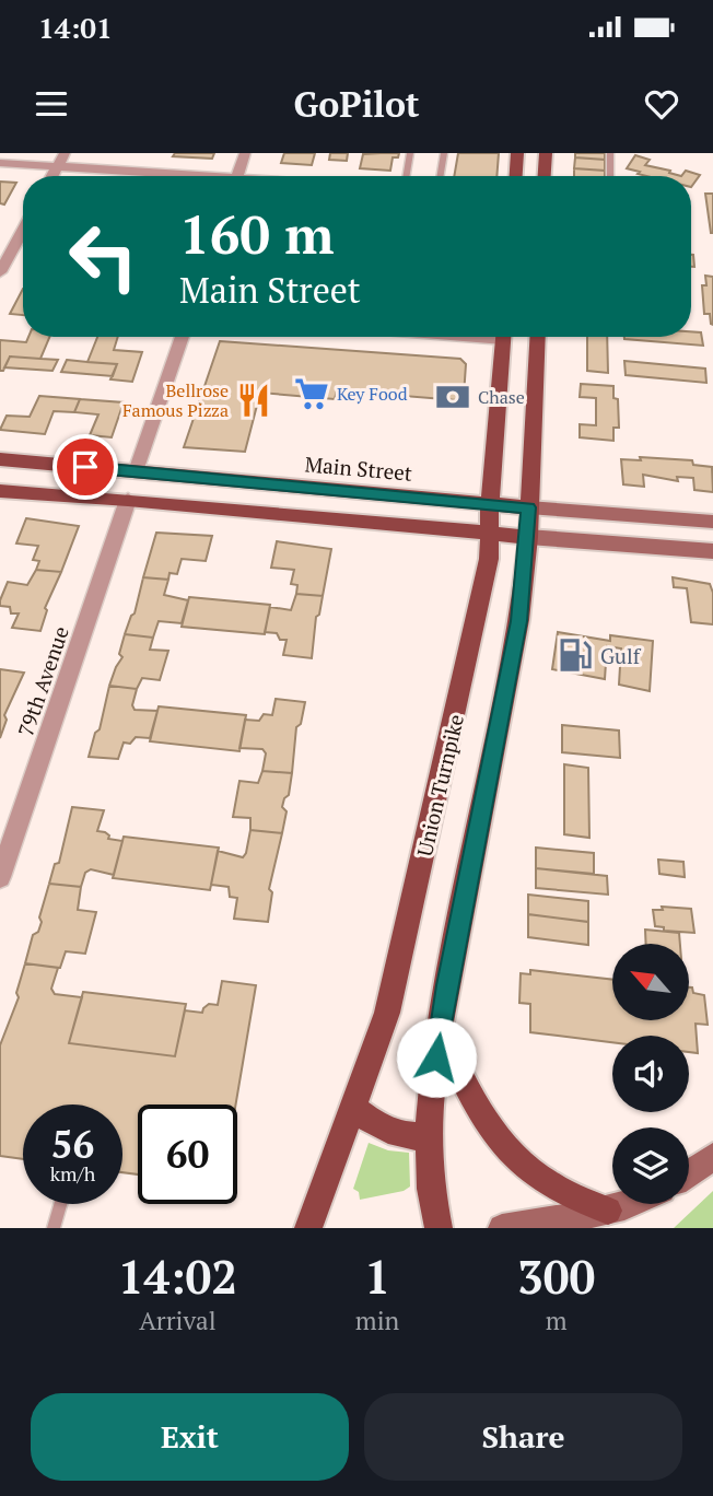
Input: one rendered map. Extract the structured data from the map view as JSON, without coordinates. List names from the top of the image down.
{
  "streets": {
    "main road": ["Main Street", "Union Turnpike"],
    "street": ["79th Avenue"]
  },
  "crossings": [
    ["Main Street", "Union Turnpike"]
  ],
  "places": {
    "supermarket": ["Key Food"],
    "bank": ["Chase"],
    "restaurant": ["Bellrose Famous Pizza"],
    "fuel station": ["Gulf"]
  },
  "north": "top left",
  "page": {
    "status": "14:01",
    "header": "GoPilot",
    "turn": ["160 m", "Main Street"],
    "speed": "56 km/h",
    "limit": "60",
    "eta": [
      "14:02",
      "Arrival",
      "1",
      "min",
      "300",
      "m"
    ],
    "buttons": ["Exit", "Share"]
  }
}
